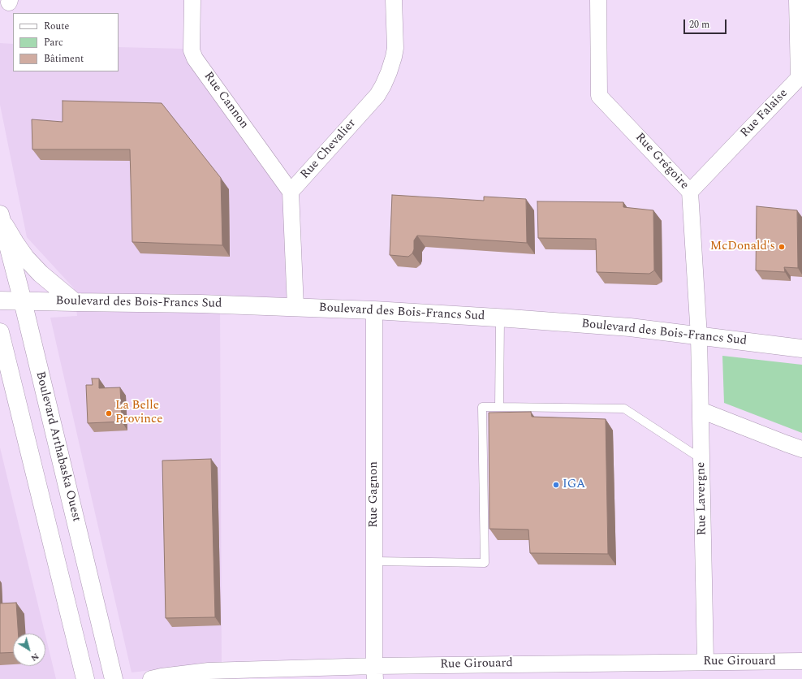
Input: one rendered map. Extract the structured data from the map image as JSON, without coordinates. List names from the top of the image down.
{
  "streets": {
    "street": [
      "Rue Cannon",
      "Rue Falaise",
      "Rue Chevalier",
      "Rue Grégoire",
      "Boulevard des Bois-Francs Sud",
      "Boulevard Arthabaska Ouest",
      "Rue Gagnon",
      "Rue Lavergne",
      "Rue Girouard"
    ]
  },
  "crossings": [
    ["Rue Cannon", "Rue Chevalier"],
    ["Rue Falaise", "Rue Grégoire"],
    ["Rue Grégoire", "Boulevard des Bois-Francs Sud"],
    ["Rue Grégoire", "Rue Lavergne"],
    ["Boulevard des Bois-Francs Sud", "Boulevard Arthabaska Ouest"],
    ["Boulevard des Bois-Francs Sud", "Rue Gagnon"],
    ["Boulevard des Bois-Francs Sud", "Rue Lavergne"],
    ["Rue Gagnon", "Rue Girouard"],
    ["Rue Lavergne", "Rue Girouard"]
  ],
  "places": ["McDonald's", "La Belle Province", "IGA"],
  "legend": ["Route", "Parc", "Bâtiment"],
  "scale_bar": "20 m",
  "north": "bottom right"
}
